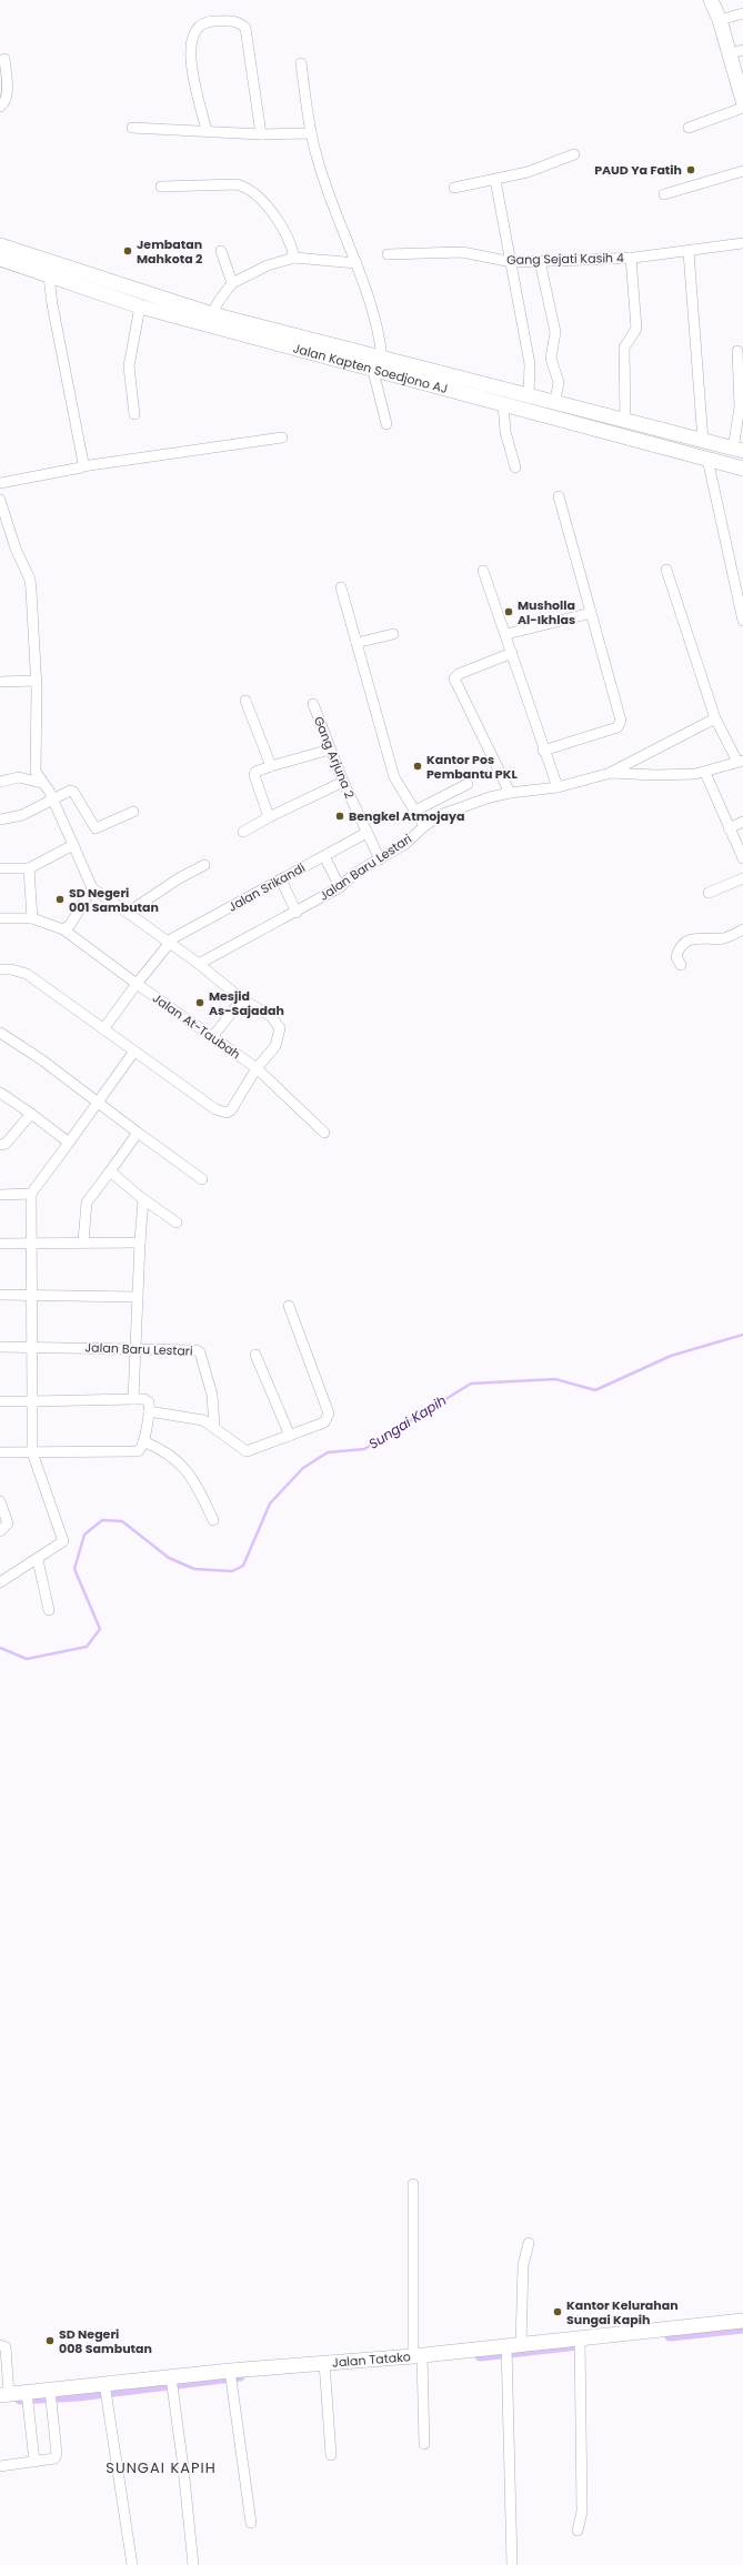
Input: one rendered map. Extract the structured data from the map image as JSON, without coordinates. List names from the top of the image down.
{
  "streets": {
    "main road": ["Jalan Kapten Soedjono AJ", "Jalan Tatako"],
    "street": [
      "Gang Sejati Kasih 4",
      "Gang Arjuna 2",
      "Jalan Baru Lestari",
      "Jalan Srikandi",
      "Jalan At-Taubah"
    ]
  },
  "crossings": [
    ["Gang Arjuna 2", "Jalan Baru Lestari"],
    ["Gang Arjuna 2", "Jalan Srikandi"]
  ],
  "districts": ["SUNGAI KAPIH"],
  "water": ["Sungai Kapih"],
  "places": [
    "PAUD Ya Fatih",
    "Jembatan Mahkota 2",
    "Musholla Al-Ikhlas",
    "Kantor Pos Pembantu PKL",
    "Bengkel Atmojaya",
    "SD Negeri 001 Sambutan",
    "Mesjid As-Sajadah",
    "Kantor Kelurahan Sungai Kapih",
    "SD Negeri 008 Sambutan"
  ]
}
